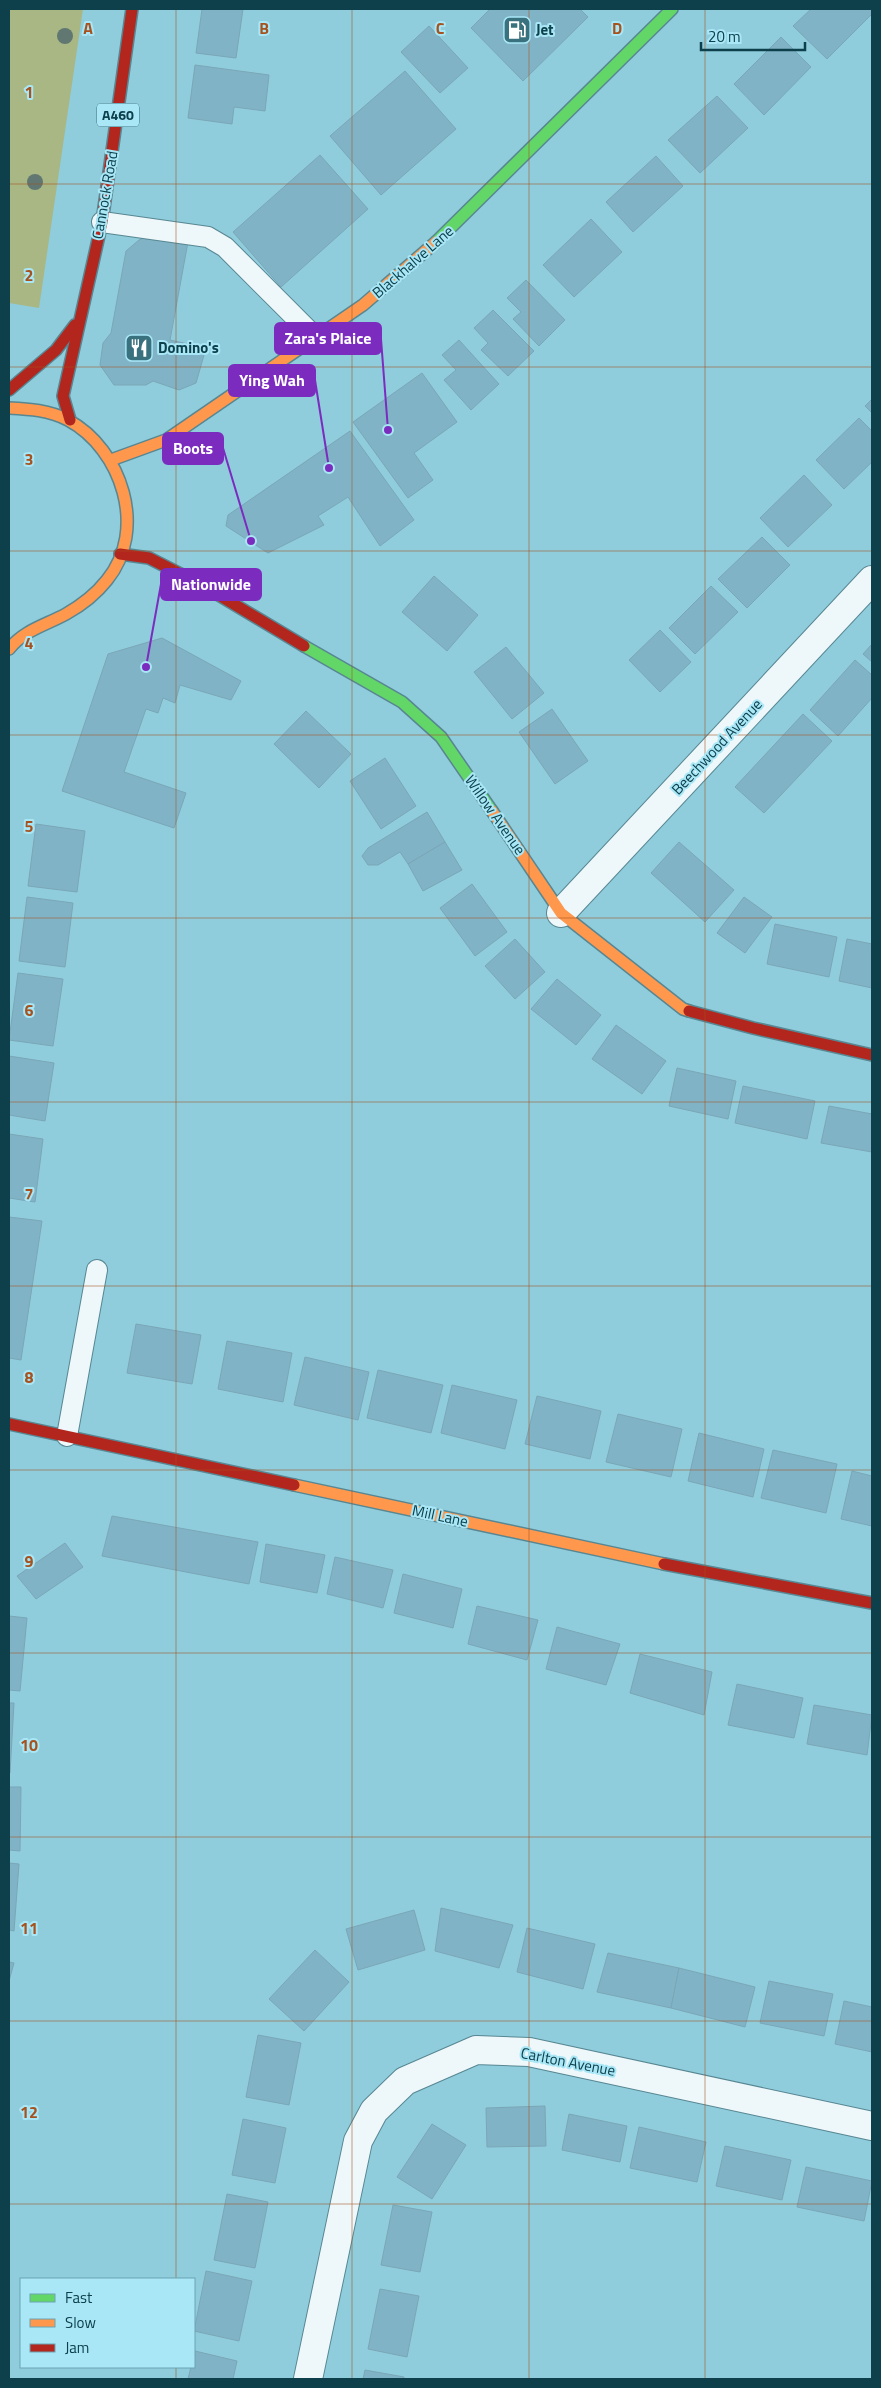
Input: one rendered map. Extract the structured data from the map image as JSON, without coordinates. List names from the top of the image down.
{
  "streets": {
    "main road": [
      "A460",
      "Cannock Road",
      "Blackhalve Lane",
      "Willow Avenue",
      "Mill Lane"
    ],
    "street": ["Beechwood Avenue", "Carlton Avenue"]
  },
  "crossings": [
    ["Beechwood Avenue", "Willow Avenue"]
  ],
  "places": {
    "fuel station": ["Jet"],
    "restaurant": ["Domino's"],
    "other": [
      "Zara's Plaice",
      "Ying Wah",
      "Boots",
      "Nationwide"
    ]
  },
  "legend": ["Fast", "Slow", "Jam"],
  "scale_bar": "20 m",
  "grid": {
    "columns": [
      "A",
      "B",
      "C",
      "D"
    ],
    "rows": [
      "1",
      "2",
      "3",
      "4",
      "5",
      "6",
      "7",
      "8",
      "9",
      "10",
      "11",
      "12"
    ]
  }
}
